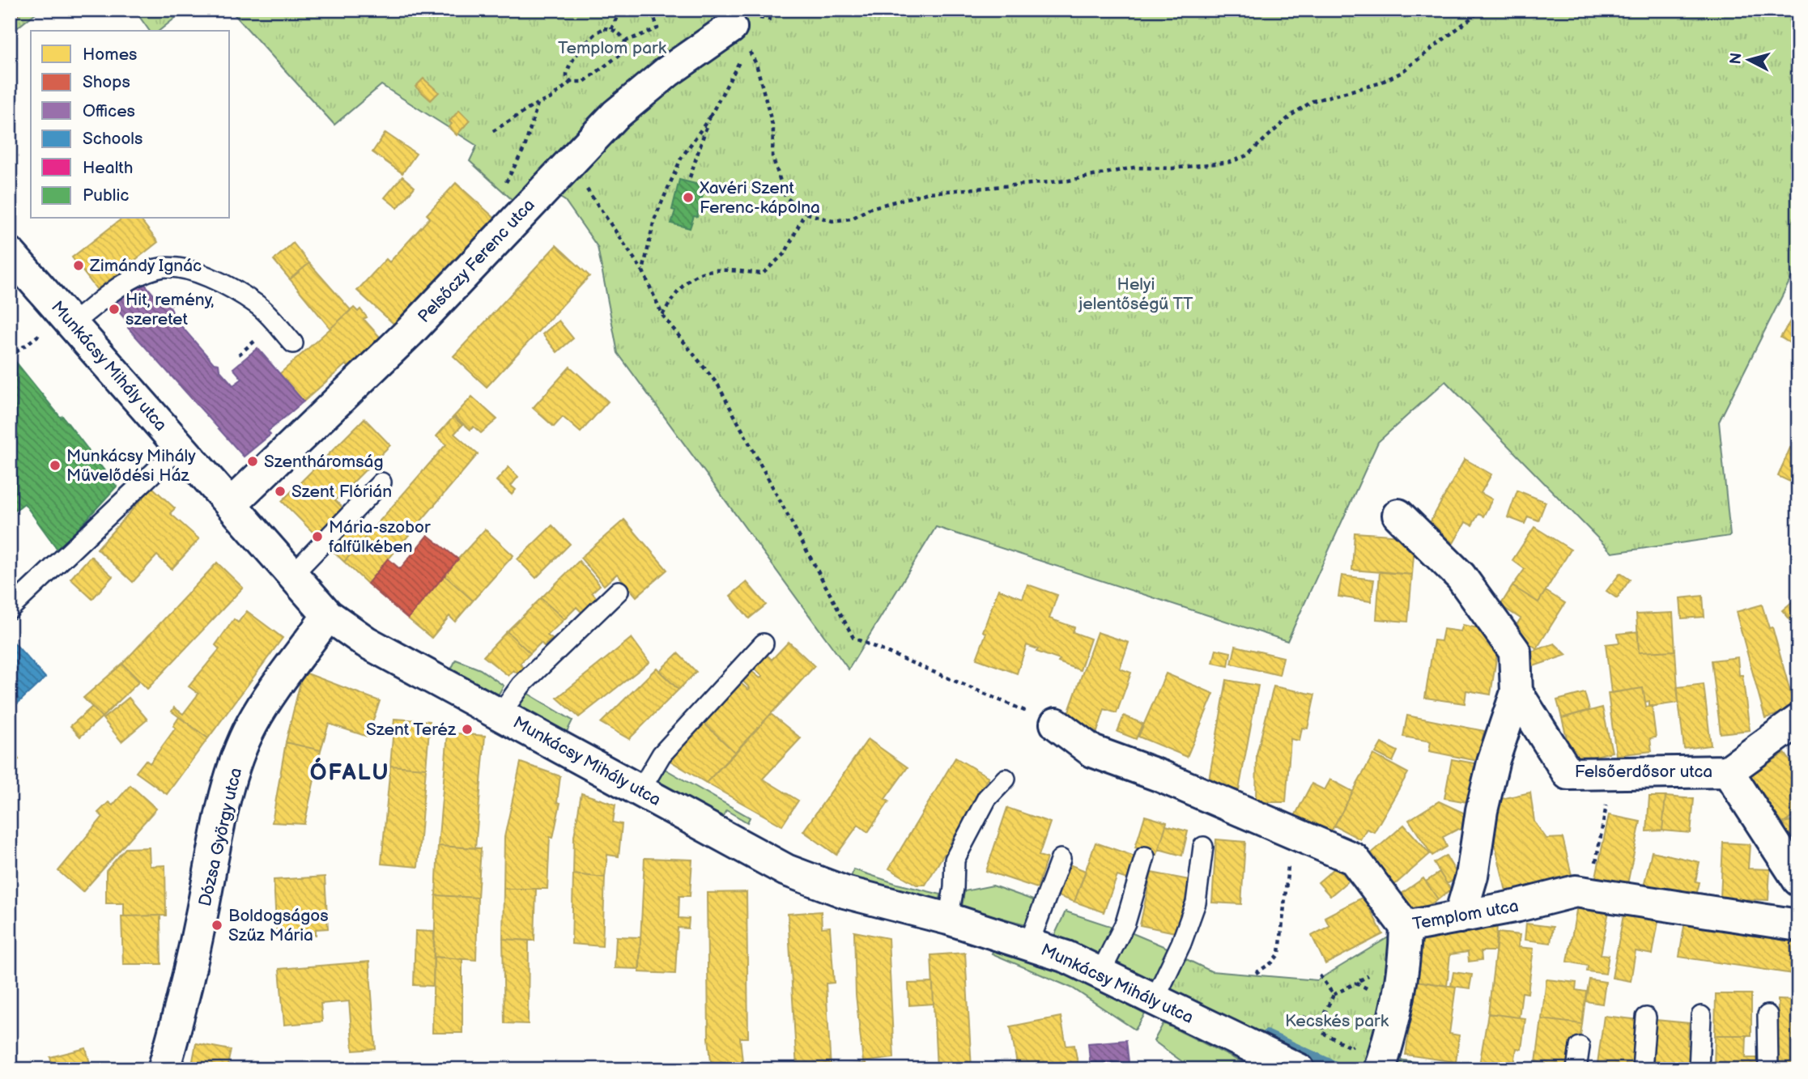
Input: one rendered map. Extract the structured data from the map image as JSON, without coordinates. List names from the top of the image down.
{
  "streets": {
    "street": [
      "Pelsőczy Ferenc utca",
      "Munkácsy Mihály utca",
      "Felsőerdősor utca",
      "Dózsa György utca",
      "Templom utca"
    ]
  },
  "crossings": [
    ["Pelsőczy Ferenc utca", "Munkácsy Mihály utca"],
    ["Munkácsy Mihály utca", "Dózsa György utca"]
  ],
  "districts": ["ÓFALU"],
  "parks": ["Templom park", "Helyi jelentőségű TT", "Kecskés park"],
  "places": [
    "Xavéri Szent Ferenc-kápolna",
    "Zimándy Ignác",
    "Hit, remény, szeretet",
    "Szentháromság",
    "Munkácsy Mihály Művelődési Ház",
    "Szent Flórián",
    "Mária-szobor falfülkében",
    "Szent Teréz",
    "Boldogságos Szűz Mária"
  ],
  "legend": [
    "Homes",
    "Shops",
    "Offices",
    "Schools",
    "Health",
    "Public"
  ],
  "north": "left"
}
